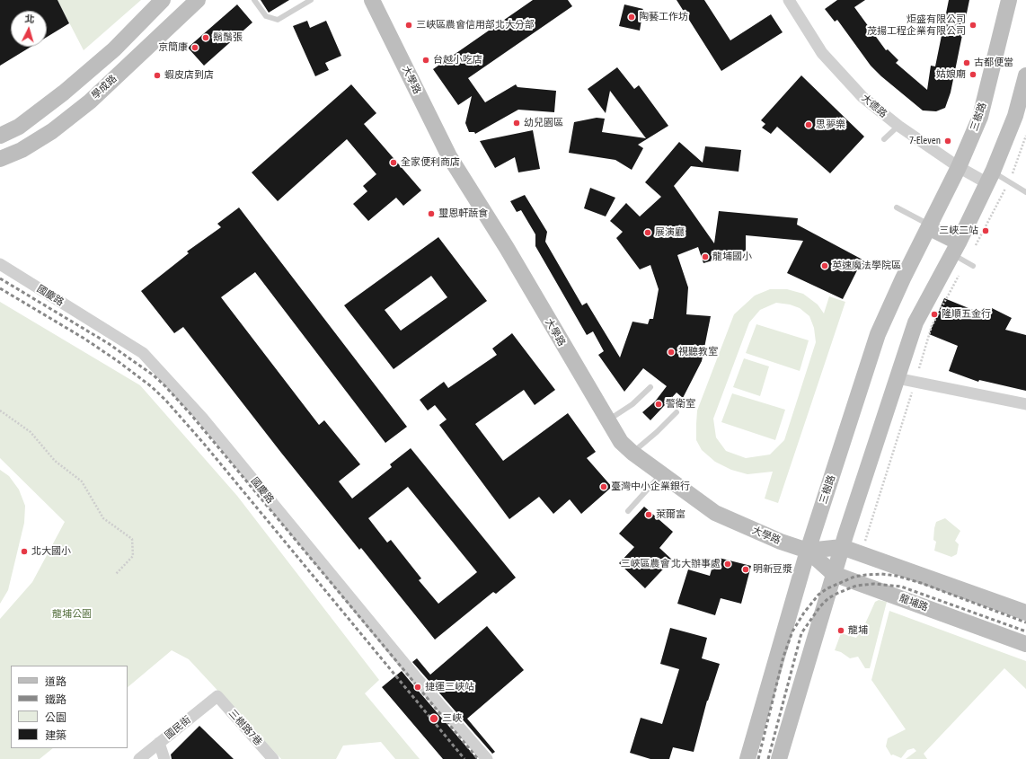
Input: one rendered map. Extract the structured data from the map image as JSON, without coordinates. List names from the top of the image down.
{
  "streets": {
    "street": [
      "大學路",
      "學成路",
      "大德路",
      "三樹路",
      "國慶路",
      "龍埔路",
      "國民街",
      "三樹路7巷"
    ]
  },
  "crossings": [
    ["大學路", "三樹路"],
    ["大學路", "龍埔路"],
    ["大德路", "三樹路"],
    ["三樹路", "龍埔路"],
    ["國民街", "三樹路7巷"]
  ],
  "parks": ["龍埔公園"],
  "places": [
    "陶藝工作坊",
    "三峽區農會信用部北大分部",
    "炬盛有限公司 茂揚工程企業有限公司",
    "鬍鬚張",
    "京簡康",
    "台越小吃店",
    "古都便當",
    "姑娘廟",
    "蝦皮店到店",
    "幼兒園區",
    "思夢樂",
    "7-Eleven",
    "全家便利商店",
    "璽恩軒蔬食",
    "三峽二站",
    "展演廳",
    "龍埔國小",
    "英速魔法學院區",
    "隆順五金行",
    "視聽教室",
    "警衛室",
    "臺灣中小企業銀行",
    "萊爾富",
    "北大國小",
    "三峽區農會 北大辦事處",
    "明新豆漿",
    "龍埔",
    "捷運三峽站",
    "三峽"
  ],
  "legend": [
    "道路",
    "鐵路",
    "公園",
    "建築"
  ],
  "north": "top"
}
